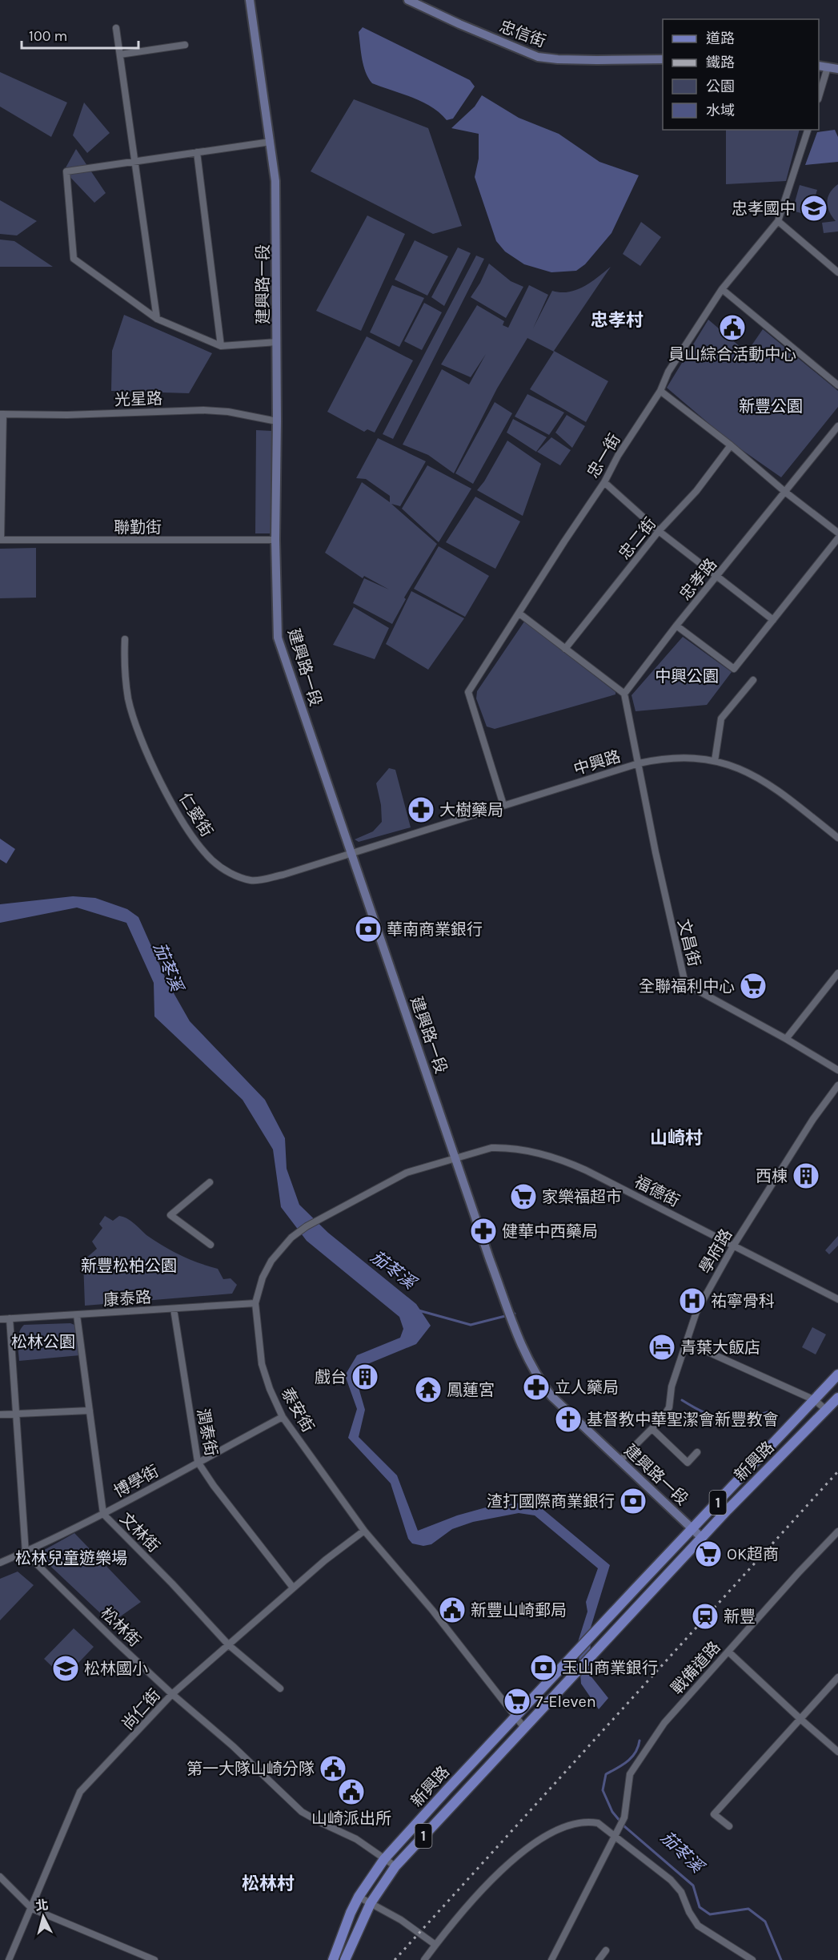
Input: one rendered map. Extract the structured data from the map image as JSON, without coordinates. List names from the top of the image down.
{
  "streets": {
    "main road": ["新興路", "1"],
    "street": [
      "忠信街",
      "建興路一段",
      "光星路",
      "忠一街",
      "聯勤街",
      "忠二街",
      "忠孝路",
      "中興路",
      "仁愛街",
      "文昌街",
      "福德街",
      "學府路",
      "康泰路",
      "泰安街",
      "潤泰街",
      "博學街",
      "文林街",
      "松林街",
      "戰備道路",
      "尚仁街"
    ]
  },
  "crossings": [
    ["建興路一段", "光星路"],
    ["建興路一段", "聯勤街"],
    ["建興路一段", "中興路"],
    ["建興路一段", "仁愛街"],
    ["建興路一段", "福德街"],
    ["建興路一段", "學府路"],
    ["建興路一段", "泰安街"],
    ["建興路一段", "新興路"],
    ["忠一街", "中興路"],
    ["中興路", "仁愛街"],
    ["中興路", "文昌街"],
    ["福德街", "學府路"],
    ["福德街", "泰安街"],
    ["康泰路", "泰安街"],
    ["康泰路", "潤泰街"],
    ["康泰路", "文林街"],
    ["泰安街", "新興路"],
    ["泰安街", "博學街"],
    ["泰安街", "尚仁街"],
    ["潤泰街", "博學街"],
    ["潤泰街", "尚仁街"],
    ["新興路", "松林街"],
    ["博學街", "文林街"],
    ["博學街", "松林街"],
    ["文林街", "尚仁街"],
    ["松林街", "尚仁街"]
  ],
  "districts": ["忠孝村", "山崎村", "松林村"],
  "water": ["茄苳溪"],
  "parks": [
    "新豐公園",
    "中興公園",
    "新豐松柏公園",
    "松林公園",
    "松林兒童遊樂場"
  ],
  "places": {
    "school or university": ["忠孝國中", "松林國小"],
    "public building": [
      "員山綜合活動中心",
      "新豐山崎郵局",
      "第一大隊山崎分隊",
      "山崎派出所"
    ],
    "pharmacy": ["大樹藥局", "健華中西藥局", "立人藥局"],
    "bank": ["華南商業銀行", "渣打國際商業銀行", "玉山商業銀行"],
    "supermarket": [
      "全聯福利中心",
      "家樂福超市",
      "OK超商",
      "7-Eleven"
    ],
    "building": ["西棟", "戲台"],
    "hospital": ["祐寧骨科"],
    "hotel": ["青葉大飯店"],
    "temple": ["鳳蓮宮"],
    "church": ["基督教中華聖潔會新豐教會"],
    "station": ["新豐"]
  },
  "legend": [
    "道路",
    "鐵路",
    "公園",
    "水域"
  ],
  "scale_bar": "100 m",
  "north": "top"
}
